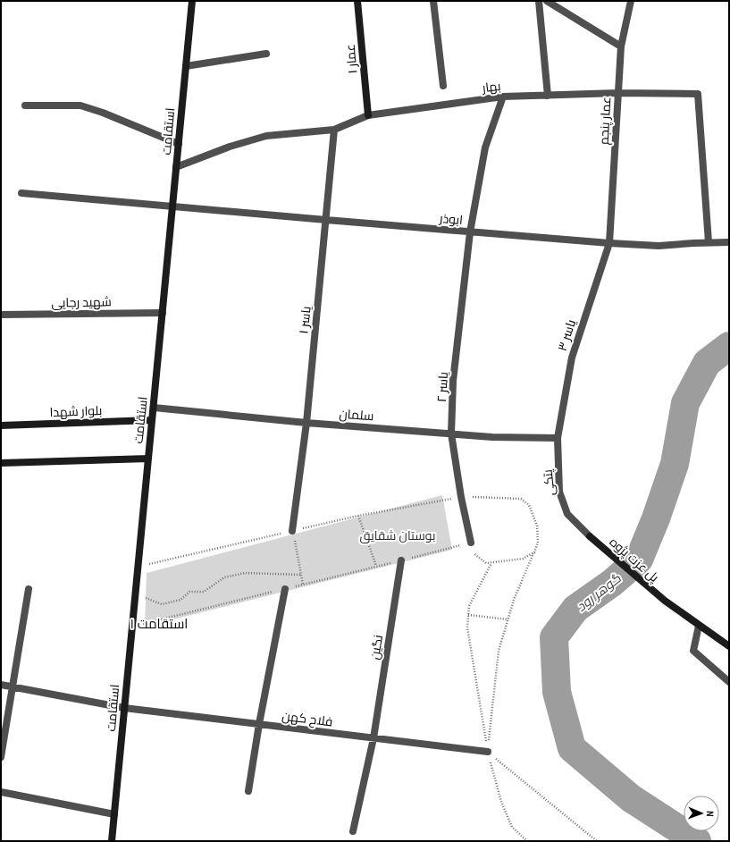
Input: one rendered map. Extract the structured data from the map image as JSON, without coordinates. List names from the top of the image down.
{
  "streets": {
    "main road": [
      "عمار ۱",
      "استقامت",
      "بلوار شهدا",
      "پل عزت پژوه"
    ],
    "street": [
      "بهار",
      "عمار پنجم",
      "ابوذر",
      "شهید رجایی",
      "یاسر ۱",
      "یاسر ۳",
      "یاسر ۲",
      "سلمان",
      "پتکی",
      "نگین",
      "فلاح کهن"
    ]
  },
  "crossings": [
    ["عمار ۱", "بهار"],
    ["بهار", "عمار پنجم"],
    ["بهار", "استقامت"],
    ["بهار", "ابوذر"],
    ["بهار", "یاسر ۲"],
    ["عمار پنجم", "ابوذر"],
    ["عمار پنجم", "یاسر ۳"],
    ["استقامت", "ابوذر"],
    ["استقامت", "شهید رجایی"],
    ["استقامت", "بلوار شهدا"],
    ["استقامت", "سلمان"],
    ["استقامت", "فلاح کهن"],
    ["ابوذر", "یاسر ۱"],
    ["ابوذر", "یاسر ۳"],
    ["ابوذر", "یاسر ۲"],
    ["یاسر ۱", "سلمان"],
    ["یاسر ۳", "سلمان"],
    ["یاسر ۳", "پتکی"],
    ["یاسر ۲", "سلمان"],
    ["سلمان", "پتکی"],
    ["پتکی", "پل عزت پژوه"],
    ["نگین", "فلاح کهن"]
  ],
  "districts": ["استقامت ۱"],
  "water": ["گوهر رود"],
  "parks": ["بوستان شقایق"],
  "north": "right"
}
